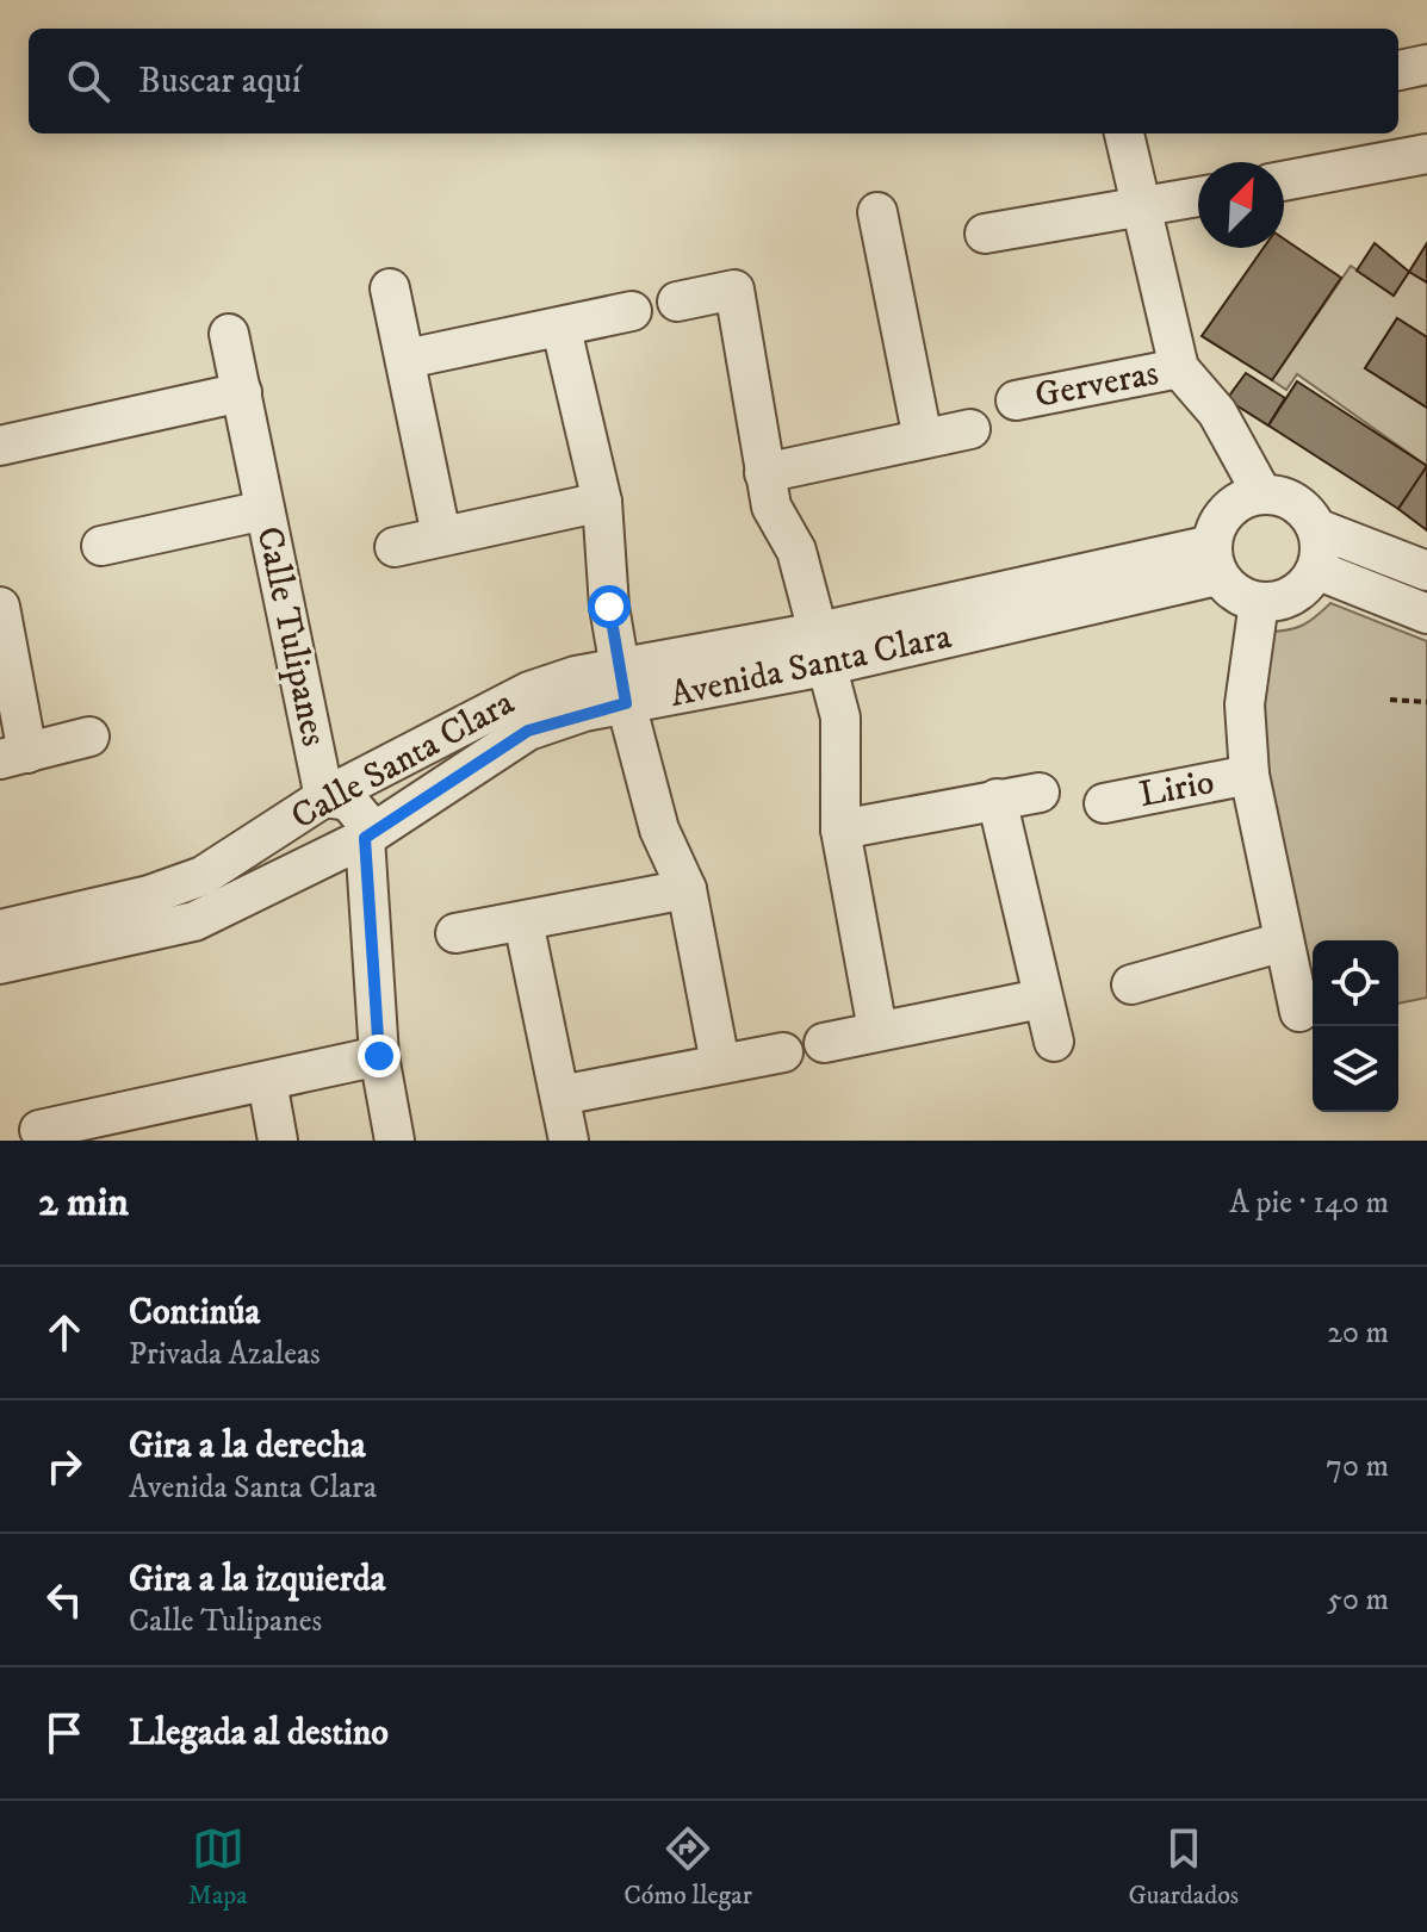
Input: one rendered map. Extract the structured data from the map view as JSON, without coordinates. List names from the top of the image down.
{
  "streets": {
    "street": [
      "Gerveras",
      "Calle Tulipanes",
      "Avenida Santa Clara",
      "Calle Santa Clara",
      "Lirio"
    ]
  },
  "crossings": [
    ["Calle Tulipanes", "Avenida Santa Clara"],
    ["Calle Tulipanes", "Calle Santa Clara"],
    ["Avenida Santa Clara", "Calle Santa Clara"]
  ],
  "north": "top right",
  "page": {
    "search": "Buscar aquí",
    "heading": ["2 min", "A pie · 140 m"],
    "list": [
      ["Continúa", "Privada Azaleas", "20 m"],
      ["Gira a la derecha", "Avenida Santa Clara", "70 m"],
      ["Gira a la izquierda", "Calle Tulipanes", "50 m"],
      "Llegada al destino"
    ],
    "nav": ["Mapa", "Cómo llegar", "Guardados"]
  }
}
